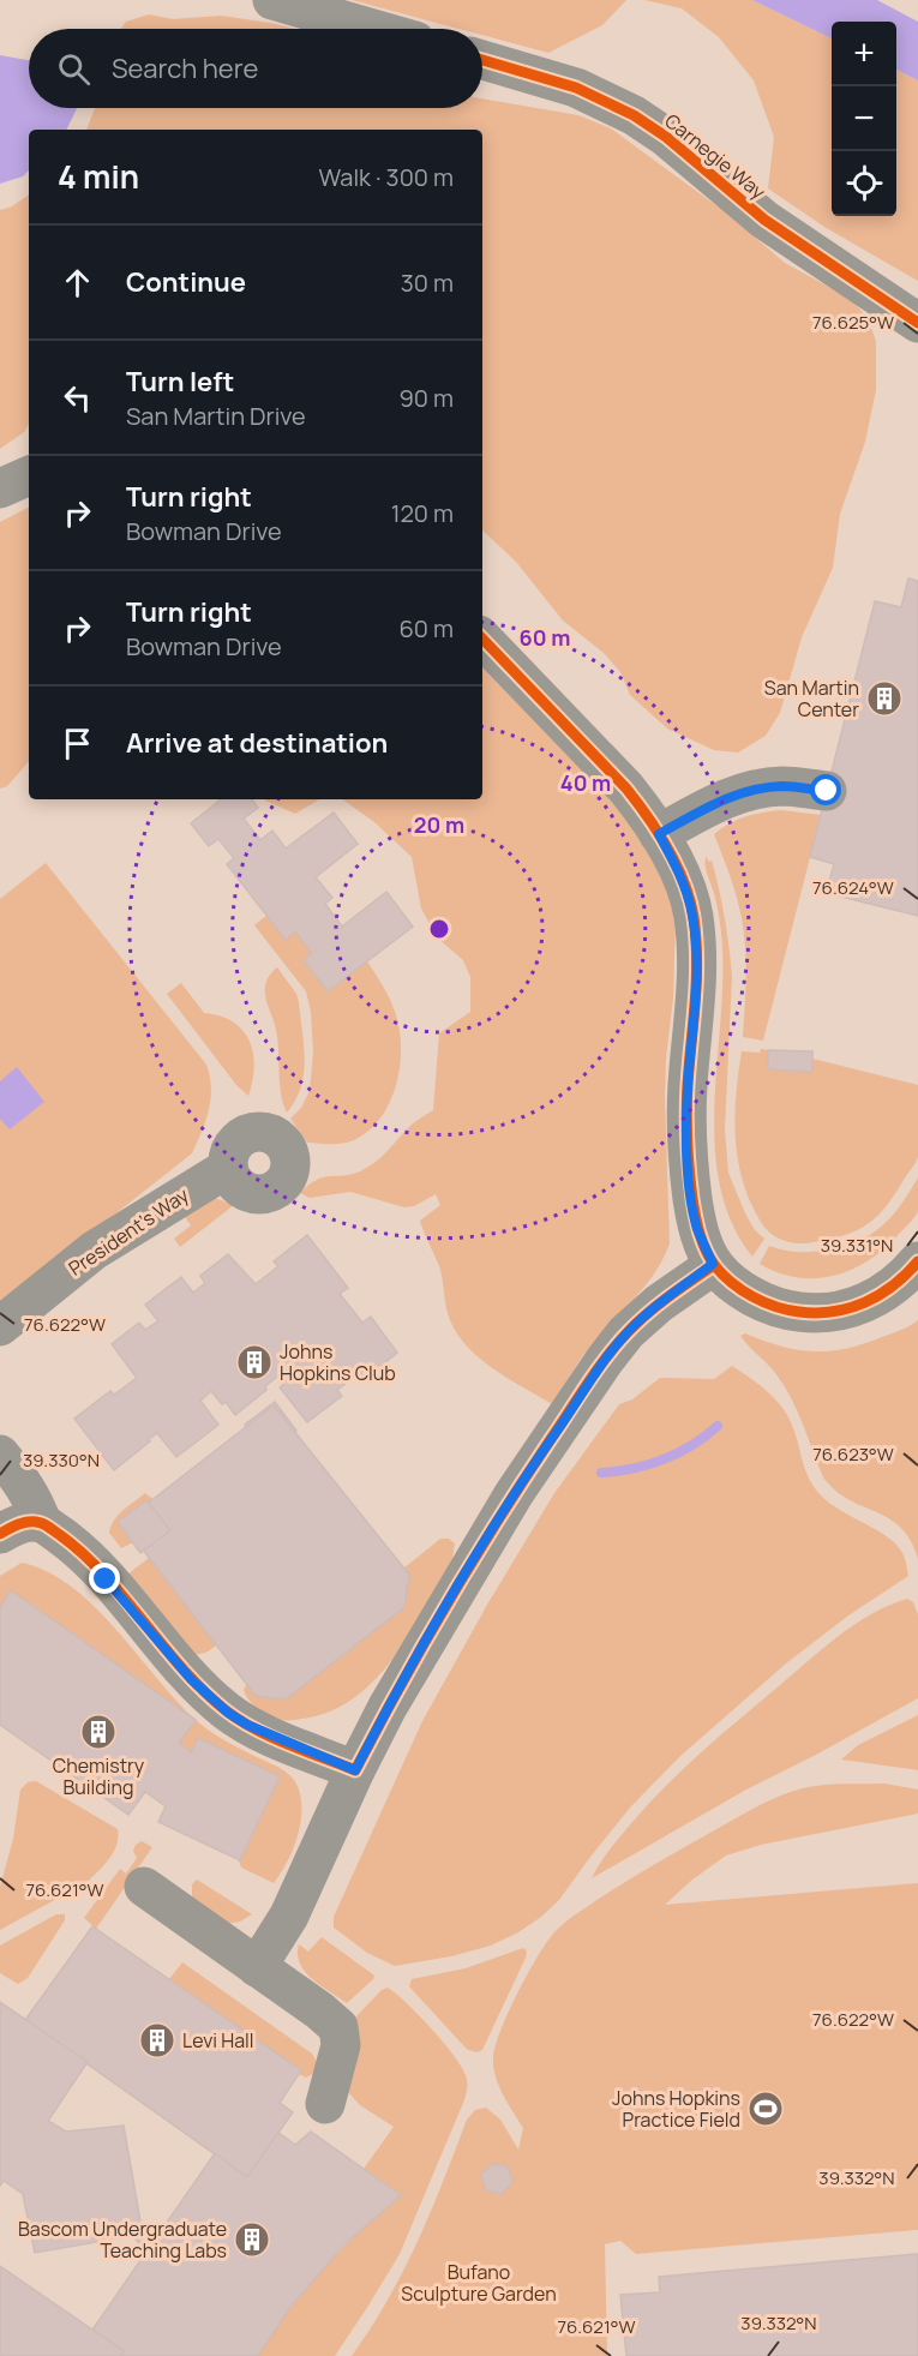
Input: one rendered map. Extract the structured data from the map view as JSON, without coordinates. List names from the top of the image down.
{
  "streets": {
    "street": ["Carnegie Way", "President's Way"]
  },
  "parks": ["Bufano Sculpture Garden"],
  "places": {
    "building": [
      "San Martin Center",
      "Johns Hopkins Club",
      "Chemistry Building",
      "Levi Hall",
      "Bascom Undergraduate Teaching Labs"
    ],
    "sports": ["Johns Hopkins Practice Field"]
  },
  "page": {
    "map_buttons": ["+", "−"],
    "search": "Search here",
    "heading": ["4 min", "Walk · 300 m"],
    "list": [
      ["Continue", "30 m"],
      ["Turn left", "San Martin Drive", "90 m"],
      ["Turn right", "Bowman Drive", "120 m"],
      ["Turn right", "Bowman Drive", "60 m"],
      "Arrive at destination"
    ]
  },
  "coordinates": [
    "76.625°W",
    "76.624°W",
    "39.331°N",
    "76.622°W",
    "76.623°W",
    "39.330°N",
    "76.621°W",
    "39.332°N"
  ],
  "rings": ["60 m", "40 m", "20 m"]
}
